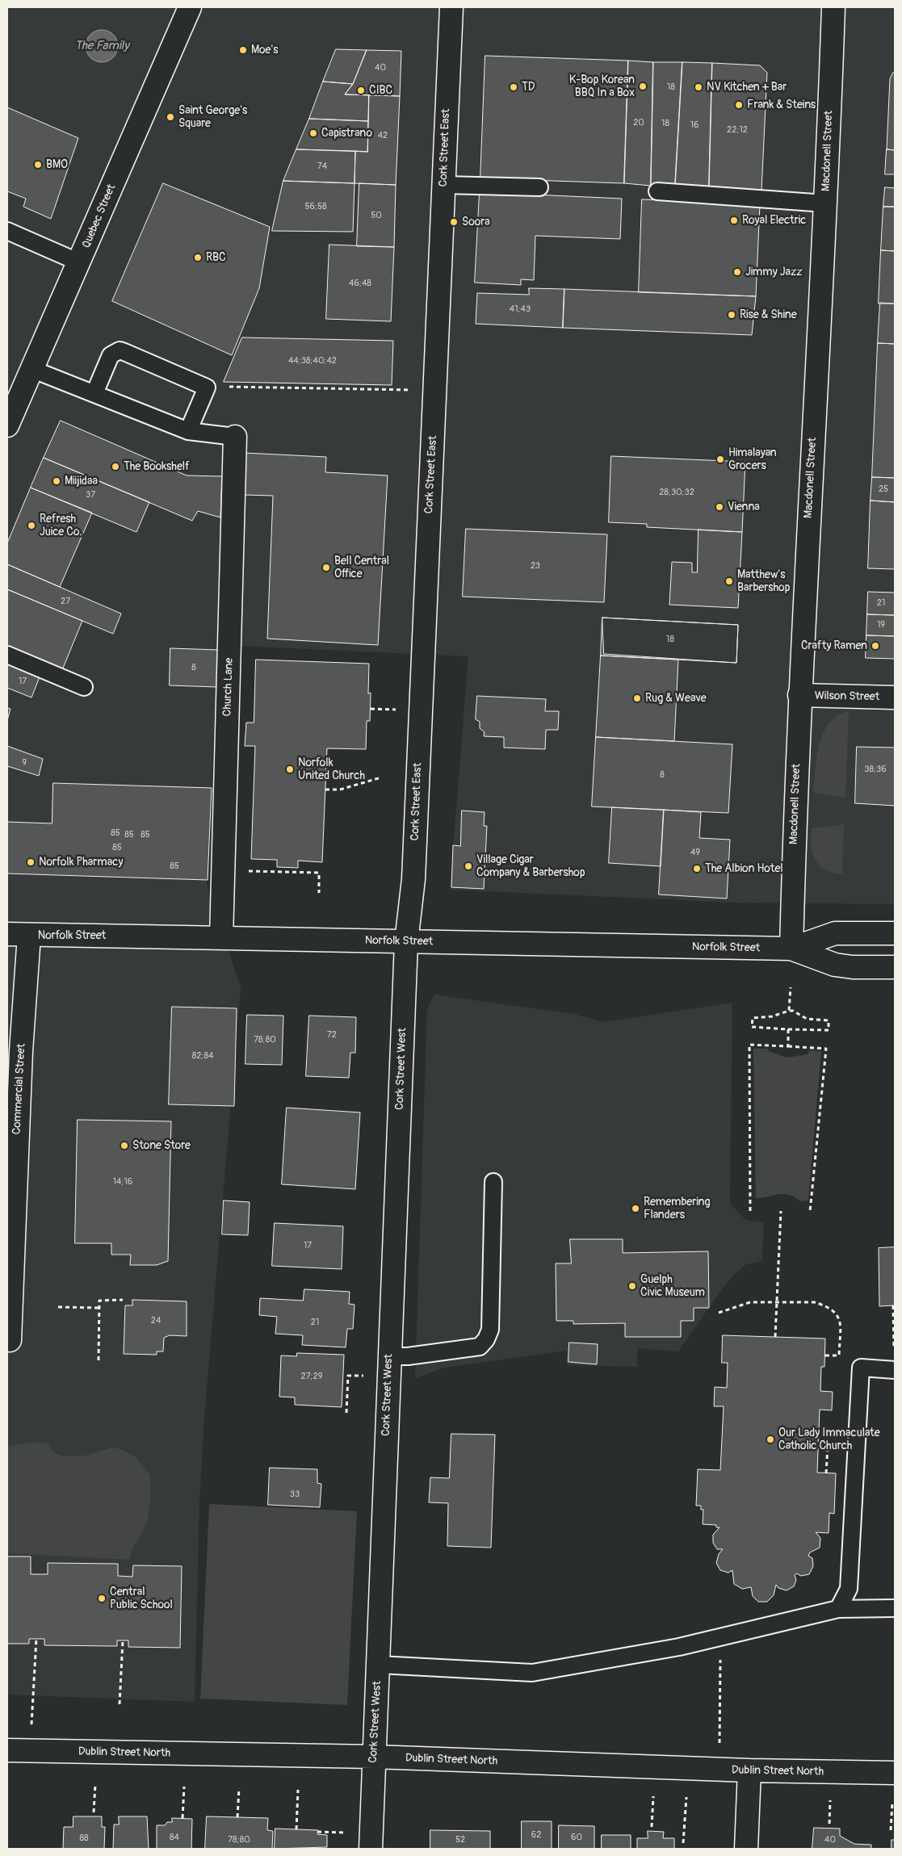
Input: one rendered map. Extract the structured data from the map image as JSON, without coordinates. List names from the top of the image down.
{
  "streets": {
    "street": [
      "Cork Street East",
      "Macdonell Street",
      "Quebec Street",
      "Church Lane",
      "Wilson Street",
      "Norfolk Street",
      "Cork Street West",
      "Commercial Street",
      "Dublin Street North"
    ]
  },
  "crossings": [
    ["Cork Street East", "Norfolk Street"],
    ["Cork Street East", "Cork Street West"],
    ["Macdonell Street", "Wilson Street"],
    ["Macdonell Street", "Norfolk Street"],
    ["Church Lane", "Norfolk Street"],
    ["Norfolk Street", "Cork Street West"],
    ["Norfolk Street", "Commercial Street"],
    ["Cork Street West", "Dublin Street North"]
  ],
  "water": ["The Family"],
  "places": [
    "Moe's",
    "K-Bop Korean BBQ In a Box",
    "TD",
    "NV Kitchen + Bar",
    "CIBC",
    "Frank & Steins",
    "Saint George's Square",
    "Capistrano",
    "BMO",
    "Royal Electric",
    "Soora",
    "RBC",
    "Jimmy Jazz",
    "Rise & Shine",
    "Himalayan Grocers",
    "The Bookshelf",
    "Miijidaa",
    "Vienna",
    "Refresh Juice Co.",
    "Bell Central Office",
    "Matthew's Barbershop",
    "Crafty Ramen",
    "Rug & Weave",
    "Norfolk United Church",
    "Norfolk Pharmacy",
    "Village Cigar Company & Barbershop",
    "The Albion Hotel",
    "Stone Store",
    "Remembering Flanders",
    "Guelph Civic Museum",
    "Our Lady Immaculate Catholic Church",
    "Central Public School"
  ],
  "house_numbers": [
    "40",
    "18",
    "20",
    "18",
    "16",
    "22;12",
    "42",
    "74",
    "56;58",
    "50",
    "46;48",
    "41;43",
    "44;38;40;42",
    "25",
    "28;30;32",
    "37",
    "23",
    "27",
    "21",
    "19",
    "18",
    "8",
    "17",
    "9",
    "38;36",
    "8",
    "85",
    "85",
    "85",
    "85",
    "49",
    "85",
    "72",
    "78;80",
    "82;84",
    "14;16",
    "17",
    "24",
    "21",
    "27;29",
    "33",
    "62",
    "84",
    "60",
    "88",
    "78;80",
    "52",
    "40"
  ]
}
